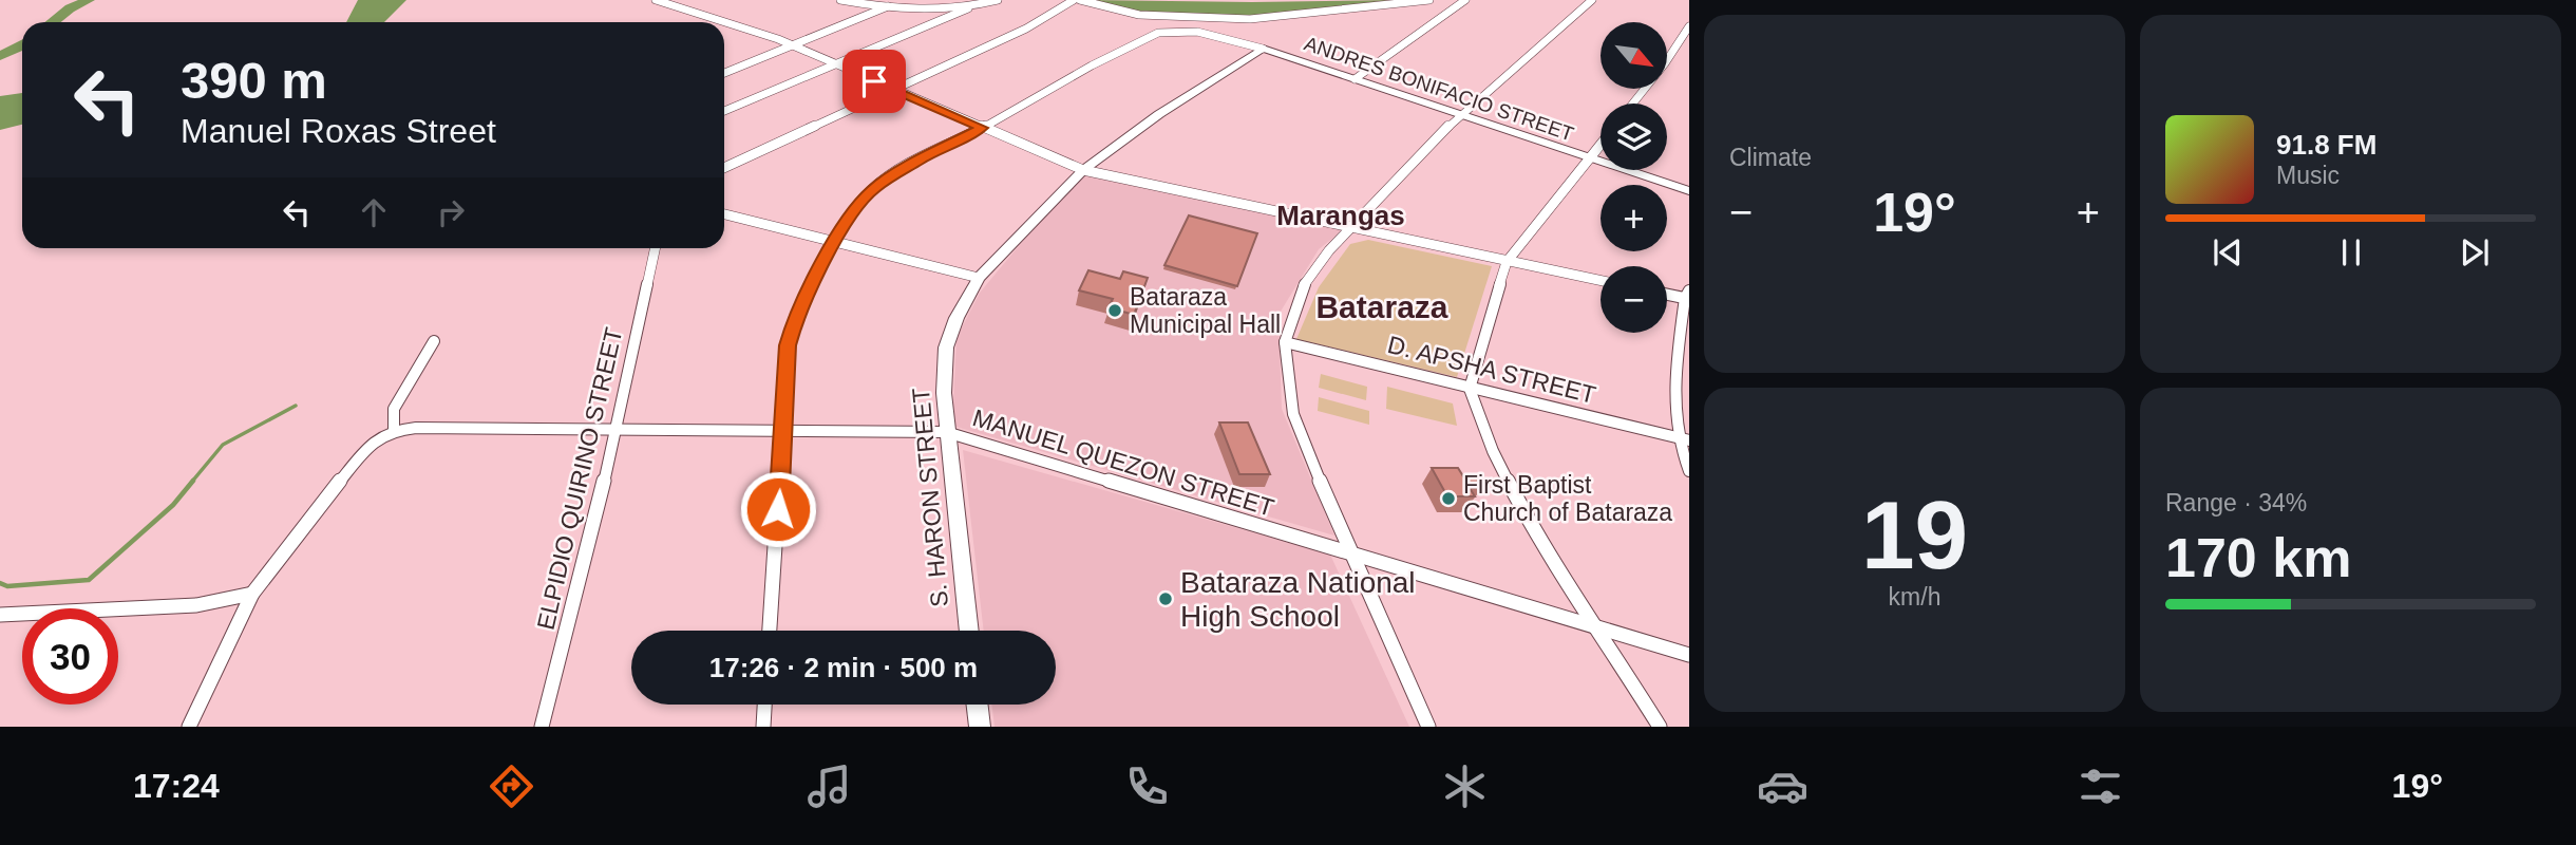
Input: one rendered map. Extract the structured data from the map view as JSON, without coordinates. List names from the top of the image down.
{
  "streets": {
    "street": [
      "ANDRES BONIFACIO STREET",
      "D. APSHA STREET",
      "MANUEL QUEZON STREET",
      "ELPIDIO QUIRINO STREET",
      "S. HARON STREET"
    ]
  },
  "crossings": [
    ["ANDRES BONIFACIO STREET", "S. HARON STREET"],
    ["MANUEL QUEZON STREET", "ELPIDIO QUIRINO STREET"],
    ["MANUEL QUEZON STREET", "S. HARON STREET"]
  ],
  "districts": ["Marangas", "Bataraza"],
  "places": ["Bataraza Municipal Hall", "First Baptist Church of Bataraza", "Bataraza National High School"],
  "north": "bottom right",
  "page": {
    "tile": [
      "Climate",
      ["19", "km/h"],
      ["Range · 34%", "170 km"]
    ],
    "map_buttons": ["+", "−"],
    "turn": ["390 m", "Manuel Roxas Street"],
    "song": ["91.8 FM", "Music"],
    "heat": ["−", "19°", "+"],
    "limit": "30",
    "trip": "17:26 · 2 min · 500 m",
    "tabs": ["17:24", "19°"]
  }
}
